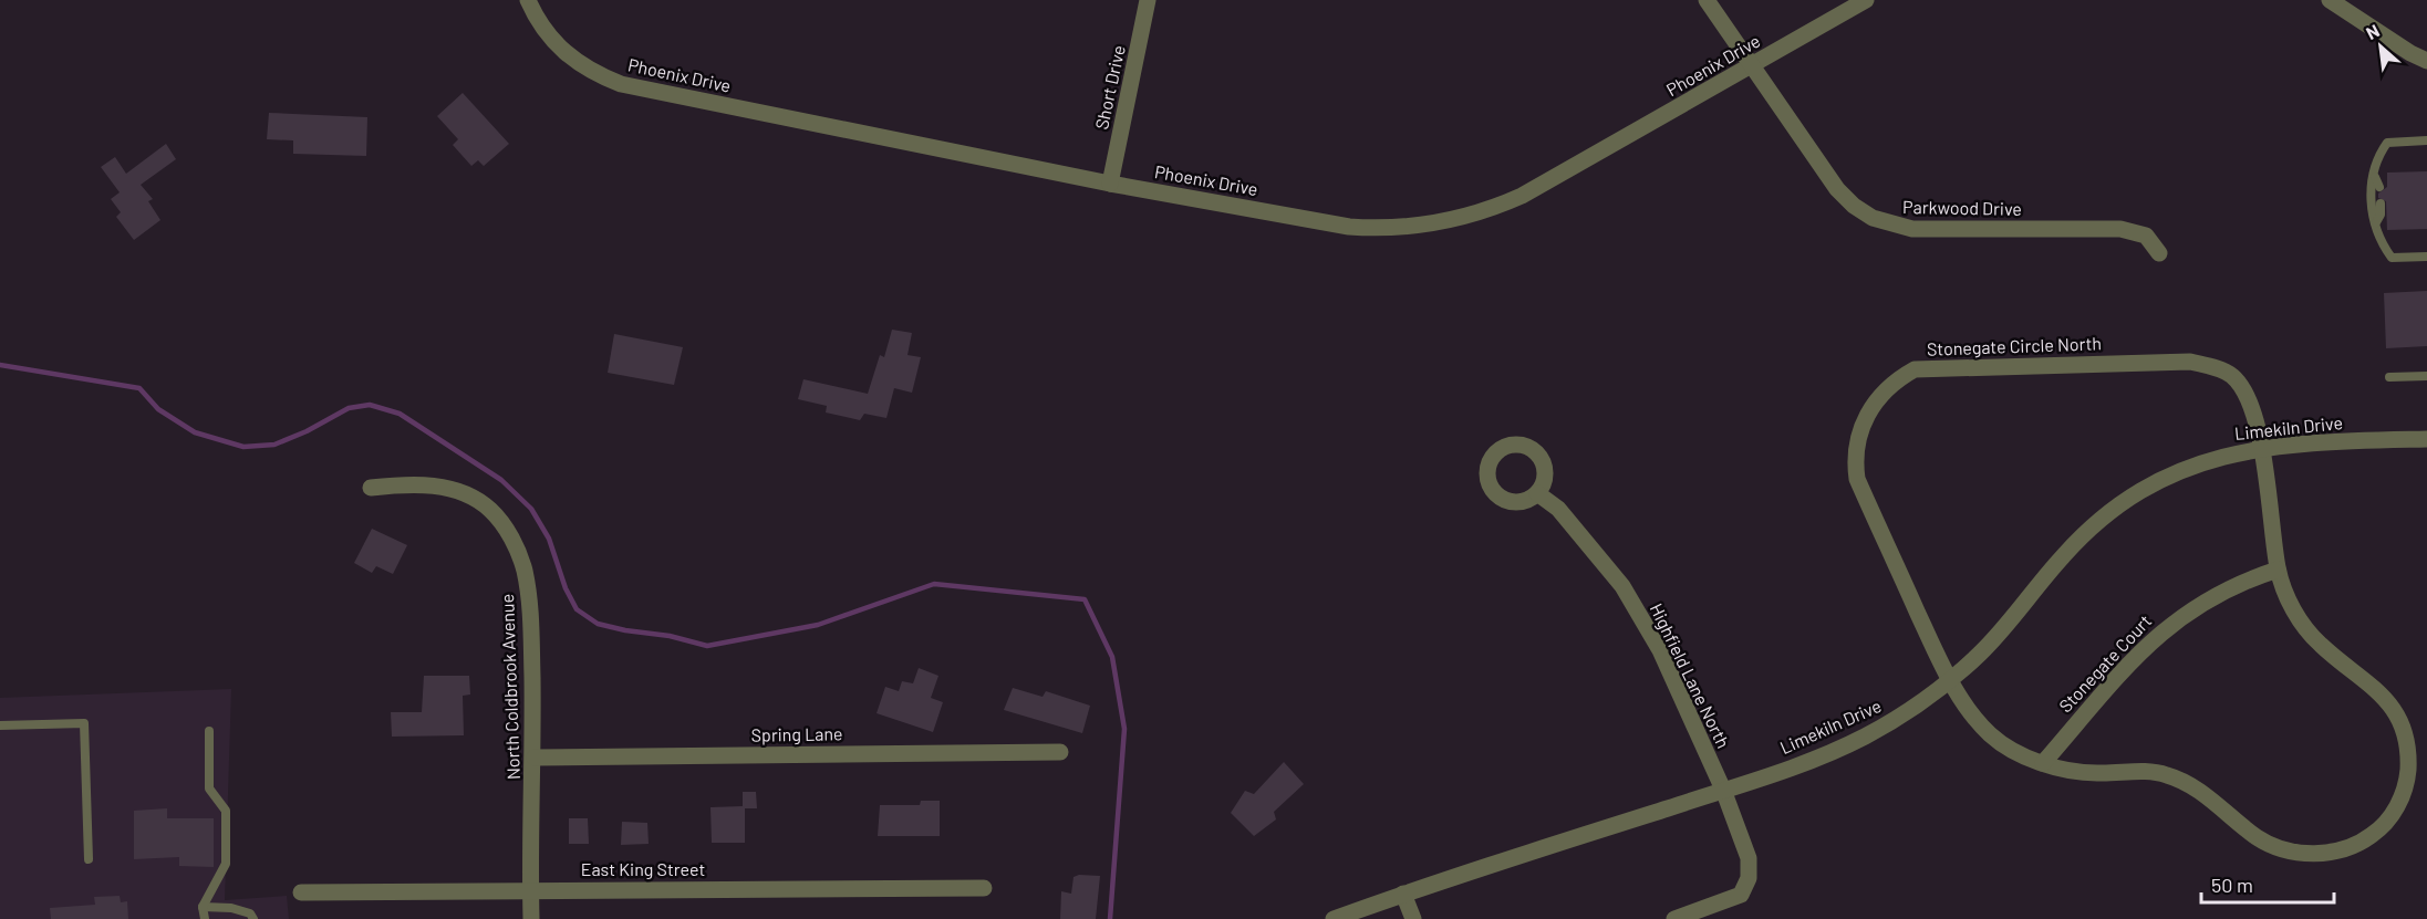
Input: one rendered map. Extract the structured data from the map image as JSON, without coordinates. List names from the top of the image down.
{
  "streets": {
    "street": [
      "Phoenix Drive",
      "Short Drive",
      "Parkwood Drive",
      "Stonegate Circle North",
      "Limekiln Drive",
      "Stonegate Court",
      "Highfield Lane North",
      "North Coldbrook Avenue",
      "Spring Lane",
      "East King Street"
    ]
  },
  "crossings": [
    ["Phoenix Drive", "Short Drive"],
    ["Phoenix Drive", "Parkwood Drive"],
    ["Stonegate Circle North", "Limekiln Drive"],
    ["Stonegate Circle North", "Stonegate Court"],
    ["Limekiln Drive", "Highfield Lane North"],
    ["North Coldbrook Avenue", "Spring Lane"],
    ["North Coldbrook Avenue", "East King Street"]
  ],
  "scale_bar": "50 m",
  "north": "top left"
}
